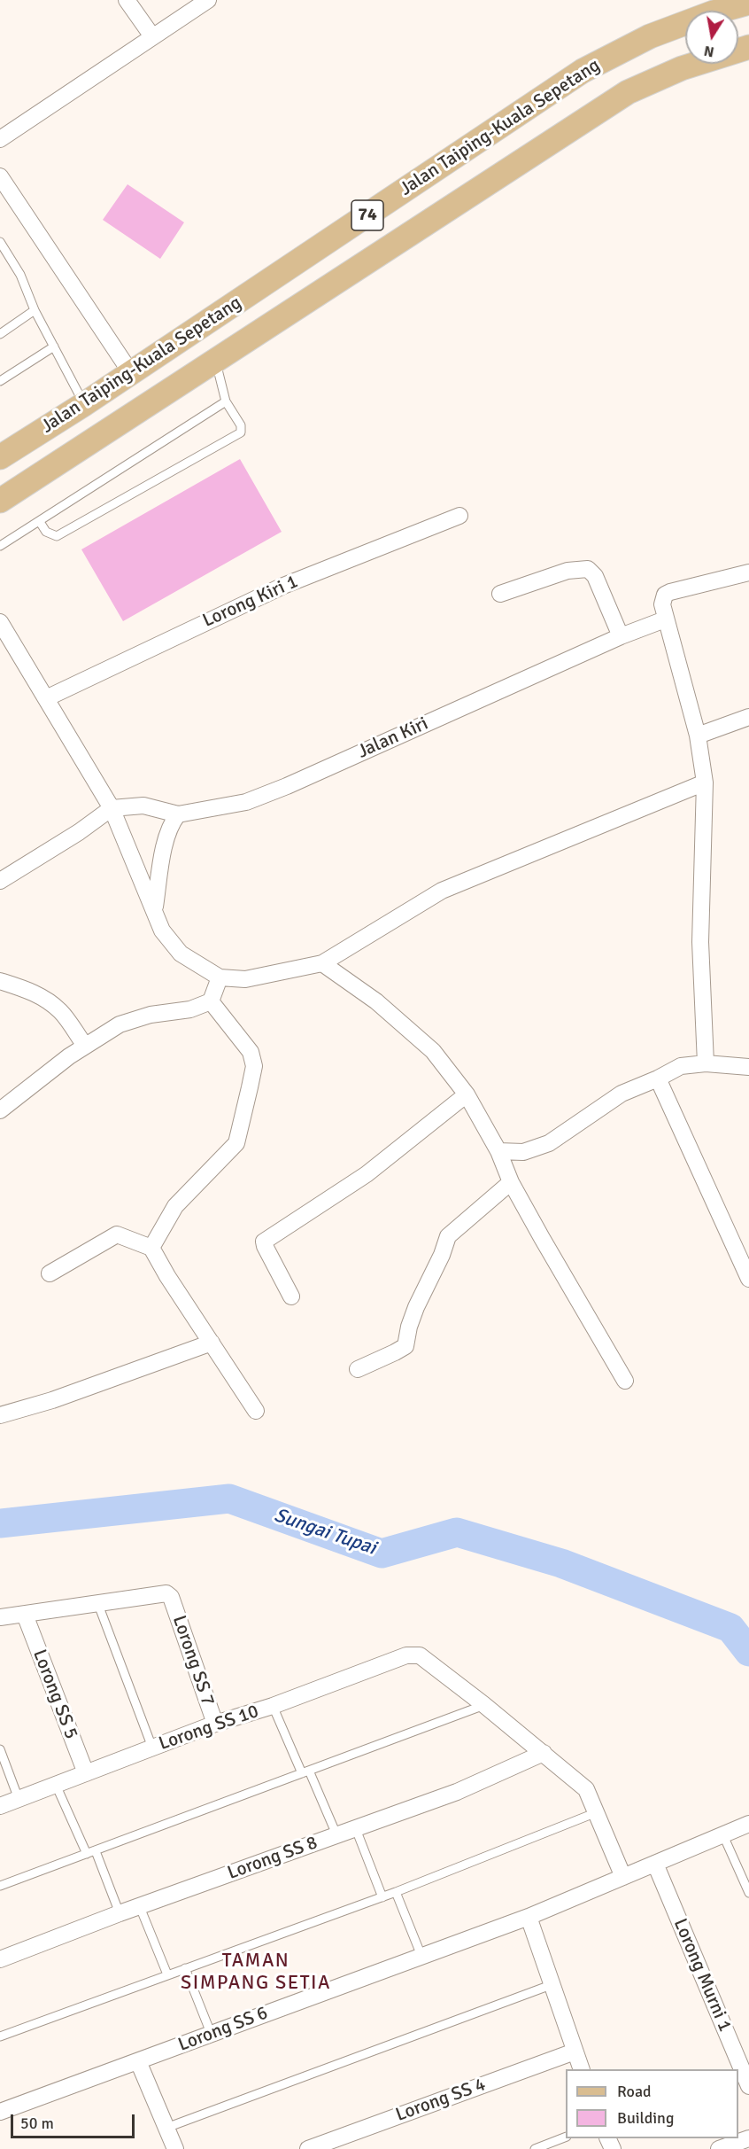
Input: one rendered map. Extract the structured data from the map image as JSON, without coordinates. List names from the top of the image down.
{
  "streets": {
    "main road": ["Jalan Taiping-Kuala Sepetang", "74"],
    "street": [
      "Lorong Kiri 1",
      "Jalan Kiri",
      "Lorong SS 7",
      "Lorong SS 5",
      "Lorong SS 10",
      "Lorong SS 8",
      "Lorong Murni 1",
      "Lorong SS 6",
      "Lorong SS 4"
    ]
  },
  "crossings": [
    ["Lorong SS 7", "Lorong SS 10"],
    ["Lorong SS 5", "Lorong SS 10"],
    ["Lorong Murni 1", "Lorong SS 6"]
  ],
  "districts": ["TAMAN SIMPANG SETIA"],
  "water": ["Sungai Tupai"],
  "legend": ["Road", "Building"],
  "scale_bar": "50 m",
  "north": "bottom"
}
